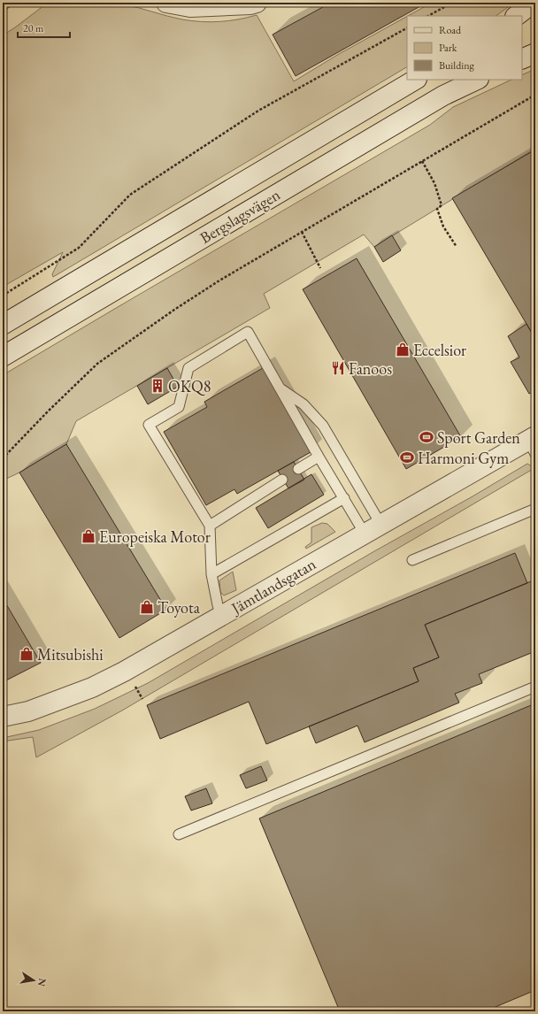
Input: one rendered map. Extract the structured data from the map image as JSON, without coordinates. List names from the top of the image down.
{
  "streets": {
    "main road": ["Bergslagsvägen", "Jämtlandsgatan"]
  },
  "places": {
    "shop": [
      "Eccelsior",
      "Europeiska Motor",
      "Toyota",
      "Mitsubishi"
    ],
    "restaurant": ["Fanoos"],
    "building": ["OKQ8"],
    "sports": ["Sport Garden", "Harmoni Gym"]
  },
  "legend": ["Road", "Park", "Building"],
  "scale_bar": "20 m",
  "north": "right"
}
